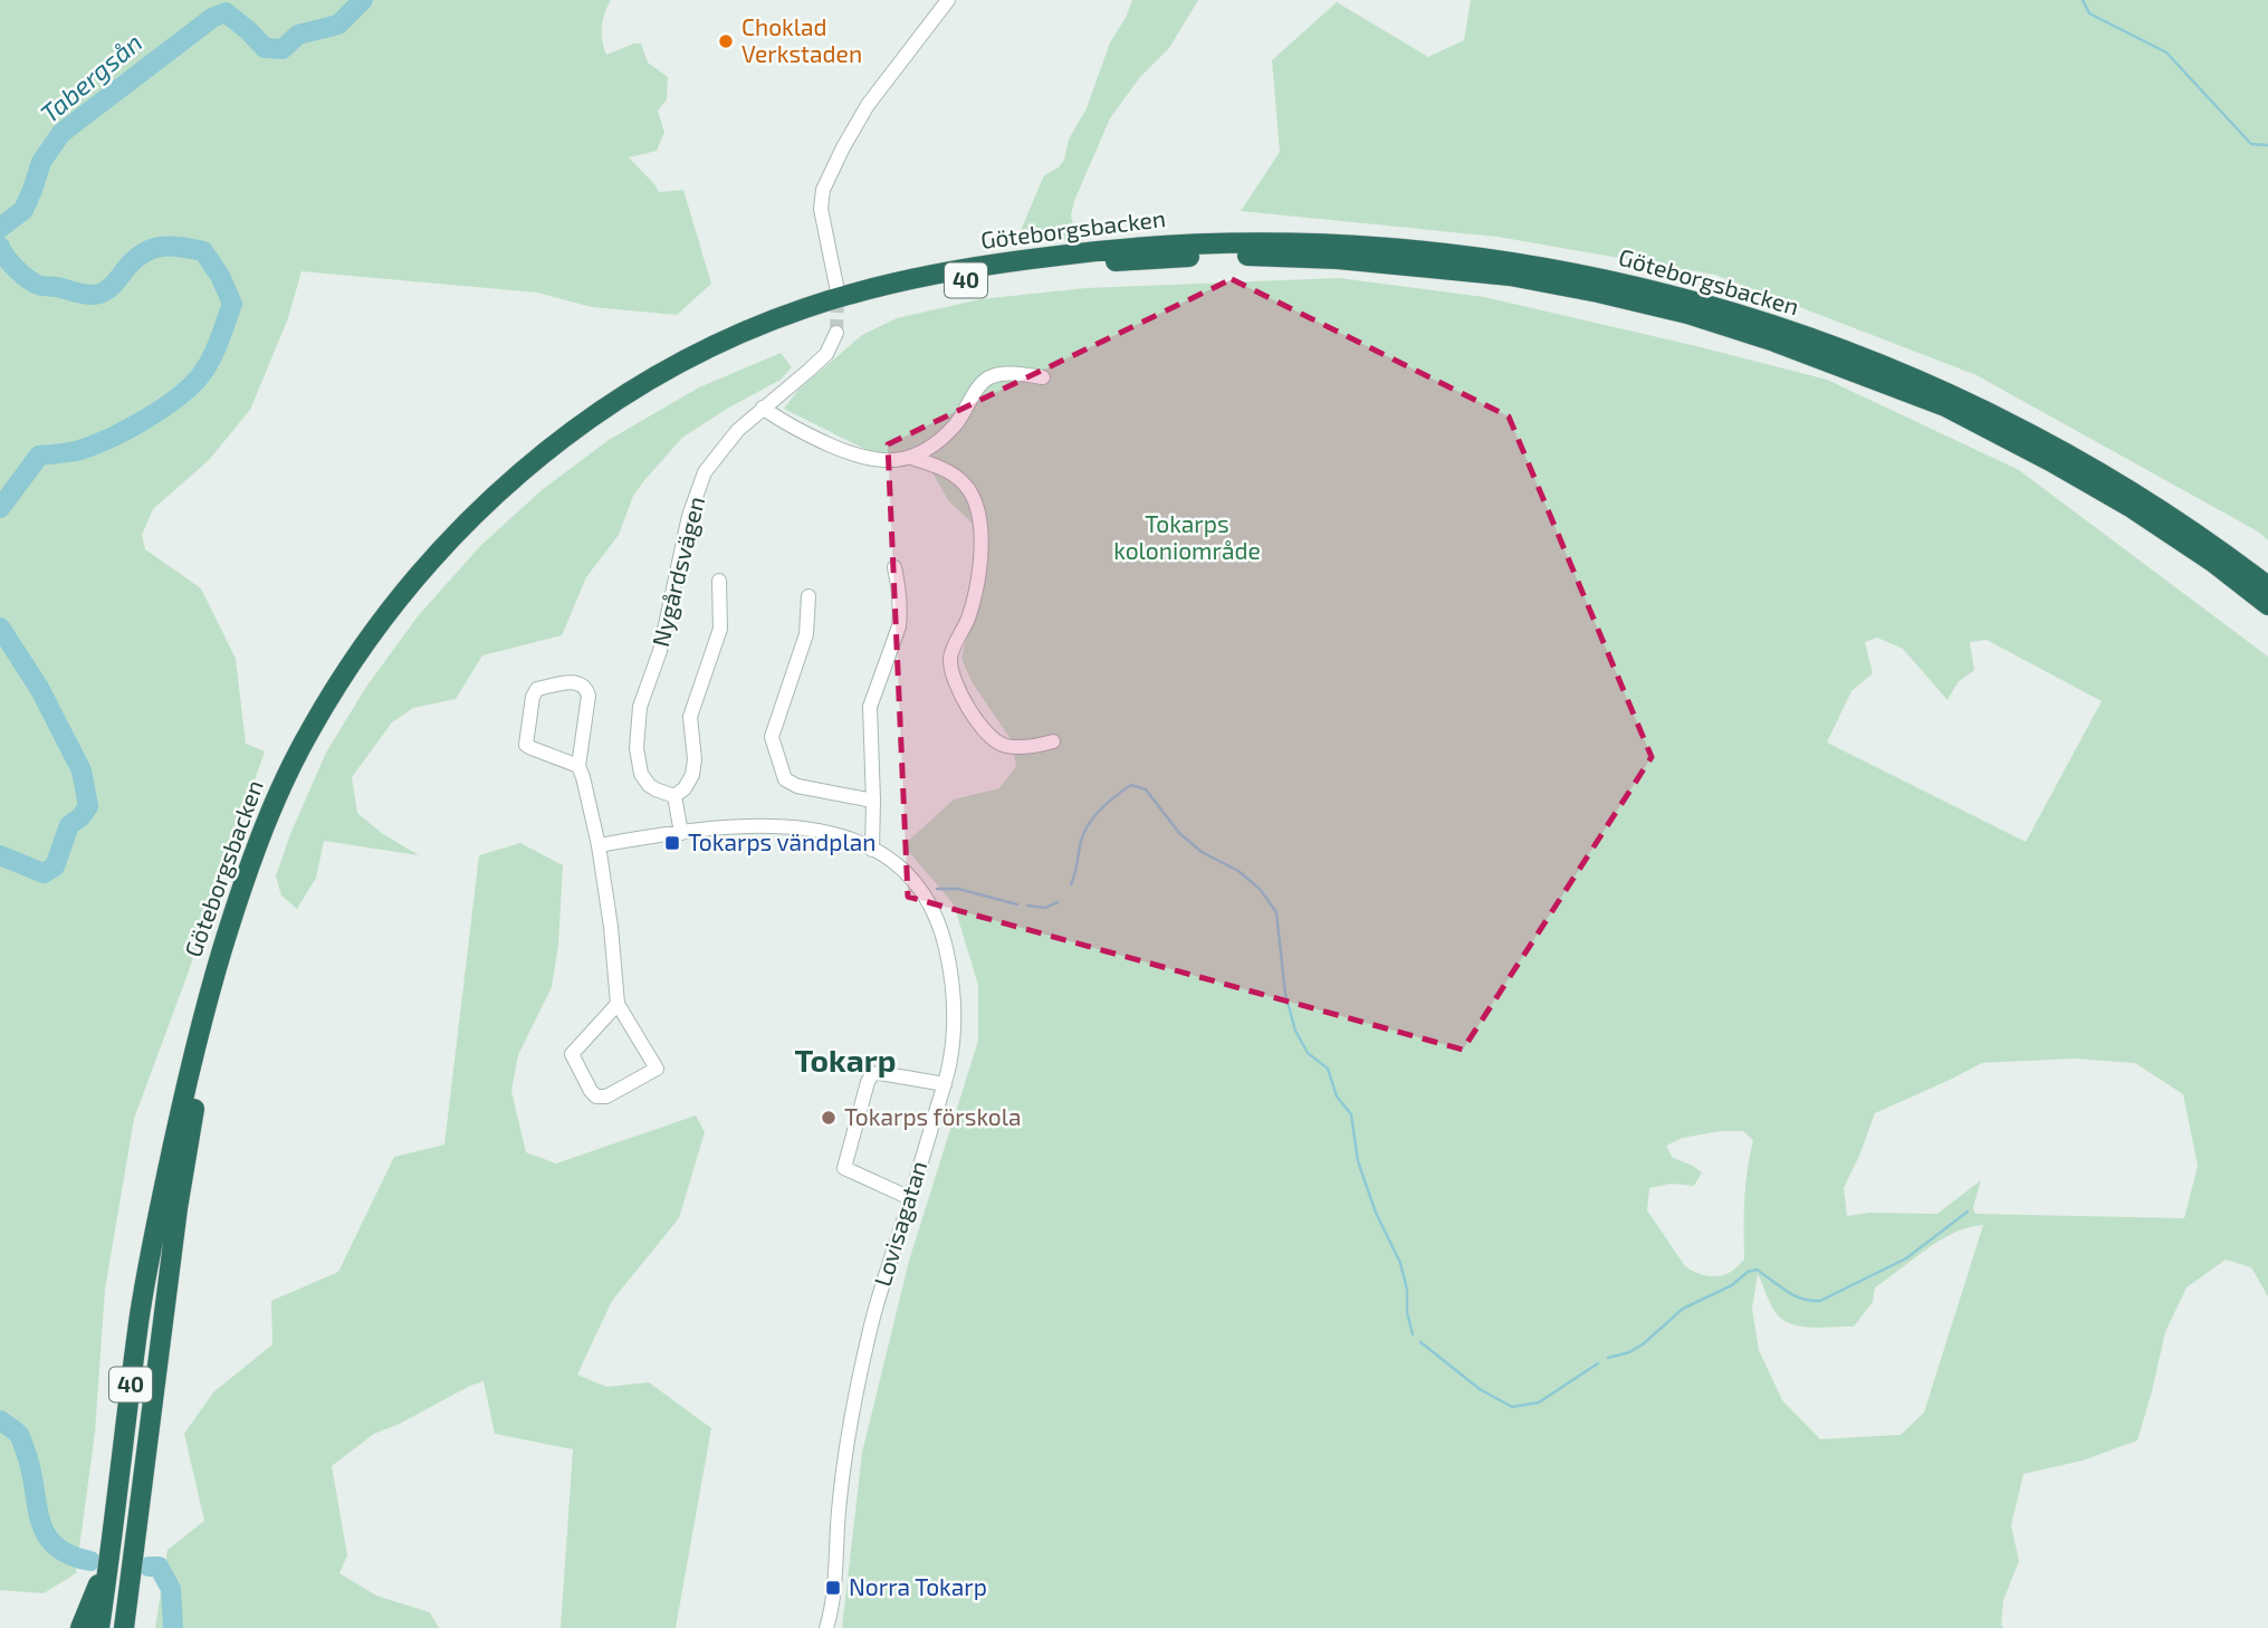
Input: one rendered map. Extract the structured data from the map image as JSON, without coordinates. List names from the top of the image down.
{
  "streets": {
    "highway": ["Göteborgsbacken", "40"],
    "street": ["Nygårdsvägen", "Lovisagatan"]
  },
  "districts": ["Tokarp"],
  "water": ["Tabergsån"],
  "parks": ["Tokarps koloniområde"],
  "places": {
    "other": ["Choklad Verkstaden", "Tokarps förskola"],
    "transit": ["Tokarps vändplan", "Norra Tokarp"]
  }
}
